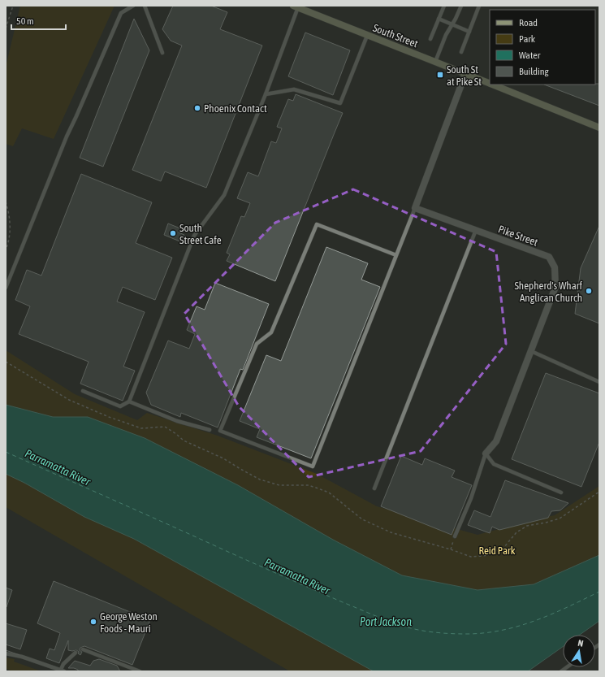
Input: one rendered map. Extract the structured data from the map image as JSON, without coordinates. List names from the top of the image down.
{
  "streets": {
    "street": ["South Street", "Pike Street"]
  },
  "water": ["Parramatta River", "Port Jackson"],
  "parks": ["Reid Park"],
  "places": {
    "transit": ["South St at Pike St"],
    "other": [
      "Phoenix Contact",
      "South Street Cafe",
      "Shepherd's Wharf Anglican Church",
      "George Weston Foods - Mauri"
    ]
  },
  "legend": [
    "Road",
    "Park",
    "Water",
    "Building"
  ],
  "scale_bar": "50 m",
  "north": "top"
}
